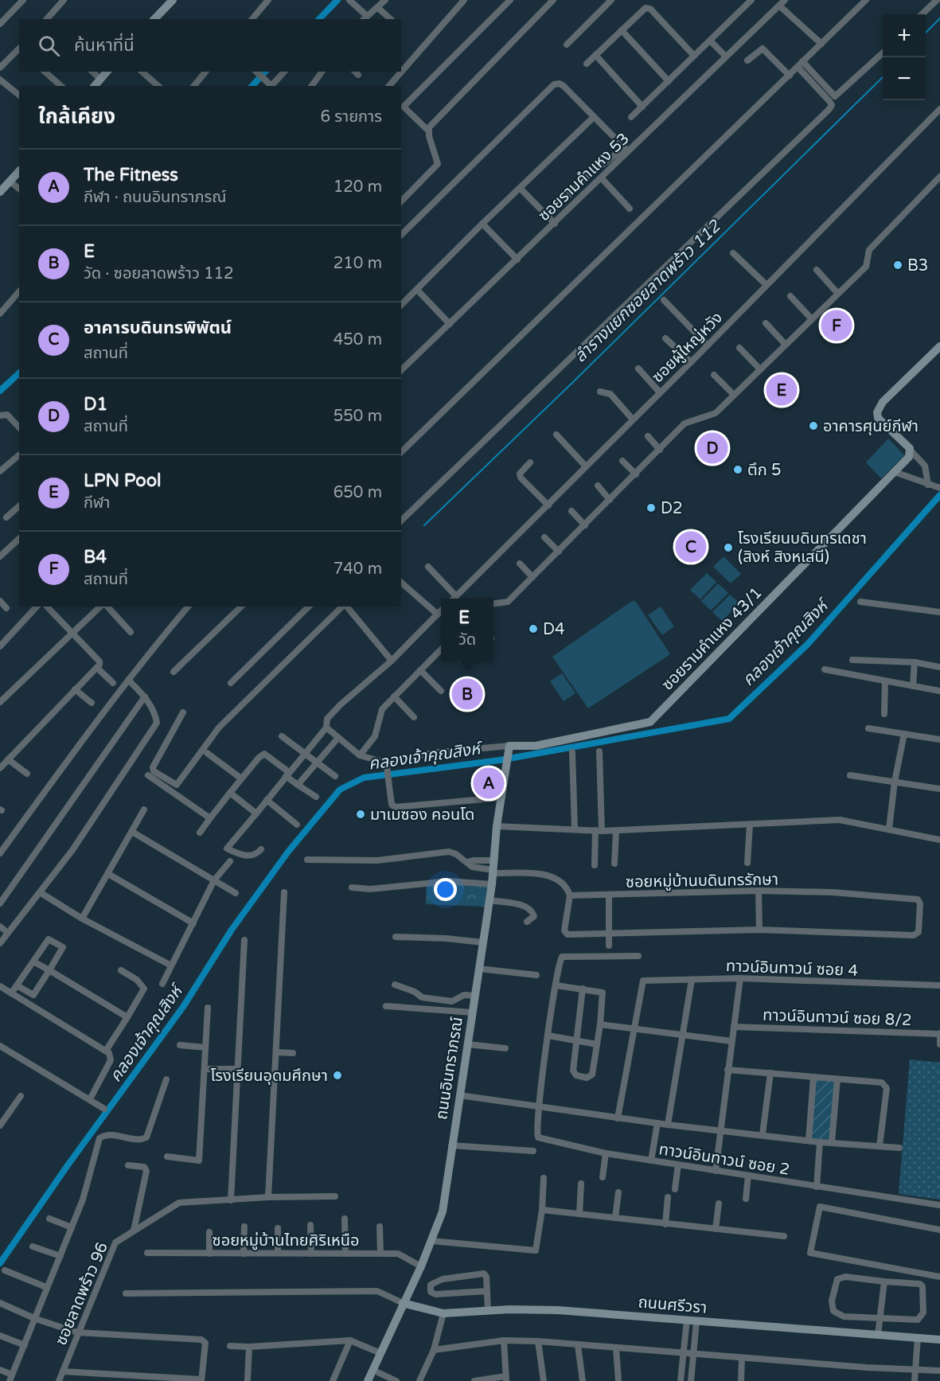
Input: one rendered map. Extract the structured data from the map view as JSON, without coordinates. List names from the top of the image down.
{
  "streets": {
    "street": [
      "ซอยรามคำแหง 53",
      "ซอยผู้ใหญ่หวัง",
      "ซอยรามคำแหง 43/1",
      "ซอยหมู่บ้านบดินทรรักษา",
      "ทาวน์อินทาวน์ ซอย 4",
      "ทาวน์อินทาวน์ ซอย 8/2",
      "ถนนอินทราภรณ์",
      "ทาวน์อินทาวน์ ซอย 2",
      "ซอยหมู่บ้านไทยศิริเหนือ",
      "ซอยลาดพร้าว 96",
      "ถนนศรีวรา"
    ]
  },
  "crossings": [
    ["ซอยรามคำแหง 43/1", "ถนนอินทราภรณ์"],
    ["ถนนอินทราภรณ์", "ซอยหมู่บ้านไทยศิริเหนือ"],
    ["ถนนอินทราภรณ์", "ถนนศรีวรา"]
  ],
  "water": ["ลำรางแยกซอยลาดพร้าว 112", "คลองเจ้าคุณสิงห์"],
  "places": [
    "B3",
    "อาคารศุนย์กีฬา",
    "ตึก 5",
    "D2",
    "โรงเรียนบดินทรเดชา (สิงห์ สิงหเสนี)",
    "D4",
    "มาเมซอง คอนโด",
    "โรงเรียนอุดมศึกษา"
  ],
  "page": {
    "map_buttons": ["+", "−"],
    "search": "ค้นหาที่นี่",
    "heading": ["ใกล้เคียง", "6 รายการ"],
    "list": [
      {
        "mark": "A",
        "name": "The Fitness",
        "note": "กีฬา · ถนนอินทราภรณ์",
        "value": "120 m"
      },
      {
        "mark": "B",
        "name": "E",
        "note": "วัด · ซอยลาดพร้าว 112",
        "value": "210 m"
      },
      {
        "mark": "C",
        "name": "อาคารบดินทรพิพัตน์",
        "note": "สถานที่",
        "value": "450 m"
      },
      {
        "mark": "D",
        "name": "D1",
        "note": "สถานที่",
        "value": "550 m"
      },
      {
        "mark": "E",
        "name": "LPN Pool",
        "note": "กีฬา",
        "value": "650 m"
      },
      {
        "mark": "F",
        "name": "B4",
        "note": "สถานที่",
        "value": "740 m"
      }
    ],
    "pins": [
      "F",
      "E",
      "D",
      "C",
      "B",
      "A"
    ],
    "popup": ["E", "วัด"]
  }
}
